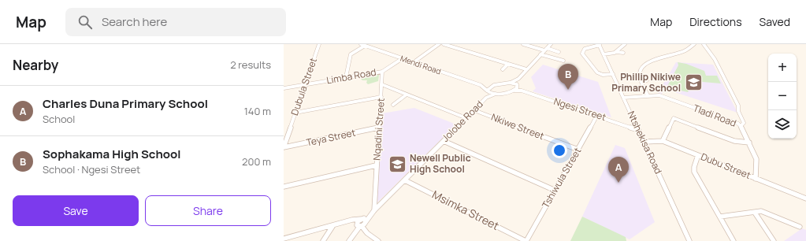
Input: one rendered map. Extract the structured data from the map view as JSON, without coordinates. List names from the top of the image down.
{
  "streets": {
    "street": [
      "Mendi Road",
      "Limba Road",
      "Dubula Street",
      "Ngesi Street",
      "Tladi Road",
      "Jolobe Road",
      "Nkiwe Street",
      "Nqadini Street",
      "Teya Street",
      "Ntshekisa Road",
      "Dubu Street",
      "Tshiwula Street",
      "Msimka Street"
    ]
  },
  "crossings": [
    ["Mendi Road", "Jolobe Road"],
    ["Limba Road", "Dubula Street"],
    ["Limba Road", "Nqadini Street"],
    ["Dubula Street", "Teya Street"],
    ["Ngesi Street", "Jolobe Road"],
    ["Ngesi Street", "Ntshekisa Road"],
    ["Ngesi Street", "Tshiwula Street"],
    ["Tladi Road", "Ntshekisa Road"],
    ["Tladi Road", "Dubu Street"],
    ["Jolobe Road", "Nkiwe Street"],
    ["Jolobe Road", "Nqadini Street"],
    ["Jolobe Road", "Msimka Street"],
    ["Nkiwe Street", "Tshiwula Street"],
    ["Nqadini Street", "Teya Street"],
    ["Ntshekisa Road", "Dubu Street"],
    ["Tshiwula Street", "Msimka Street"]
  ],
  "places": {
    "school or university": ["Phillip Nikiwe Primary School", "Newell Public High School"]
  },
  "page": {
    "header": "Map",
    "search": "Search here",
    "nav": ["Map", "Directions", "Saved"],
    "heading": ["Nearby", "2 results"],
    "map_buttons": ["+", "−"],
    "pins": ["B", "A"],
    "list": [
      {
        "mark": "A",
        "name": "Charles Duna Primary School",
        "note": "School",
        "value": "140 m"
      },
      {
        "mark": "B",
        "name": "Sophakama High School",
        "note": "School · Ngesi Street",
        "value": "200 m"
      }
    ],
    "buttons": ["Save", "Share"]
  }
}
